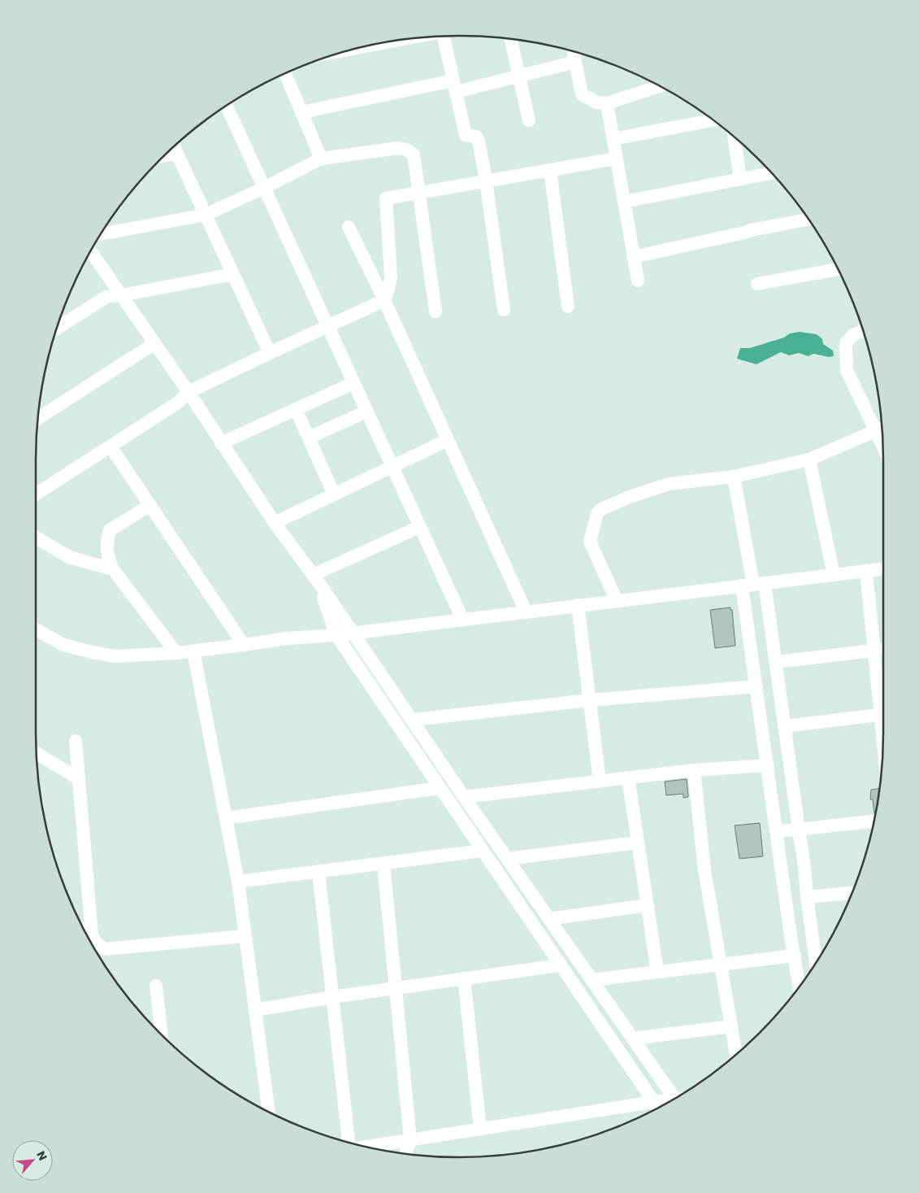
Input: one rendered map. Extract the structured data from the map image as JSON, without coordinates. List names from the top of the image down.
{
  "north": "top right"
}
